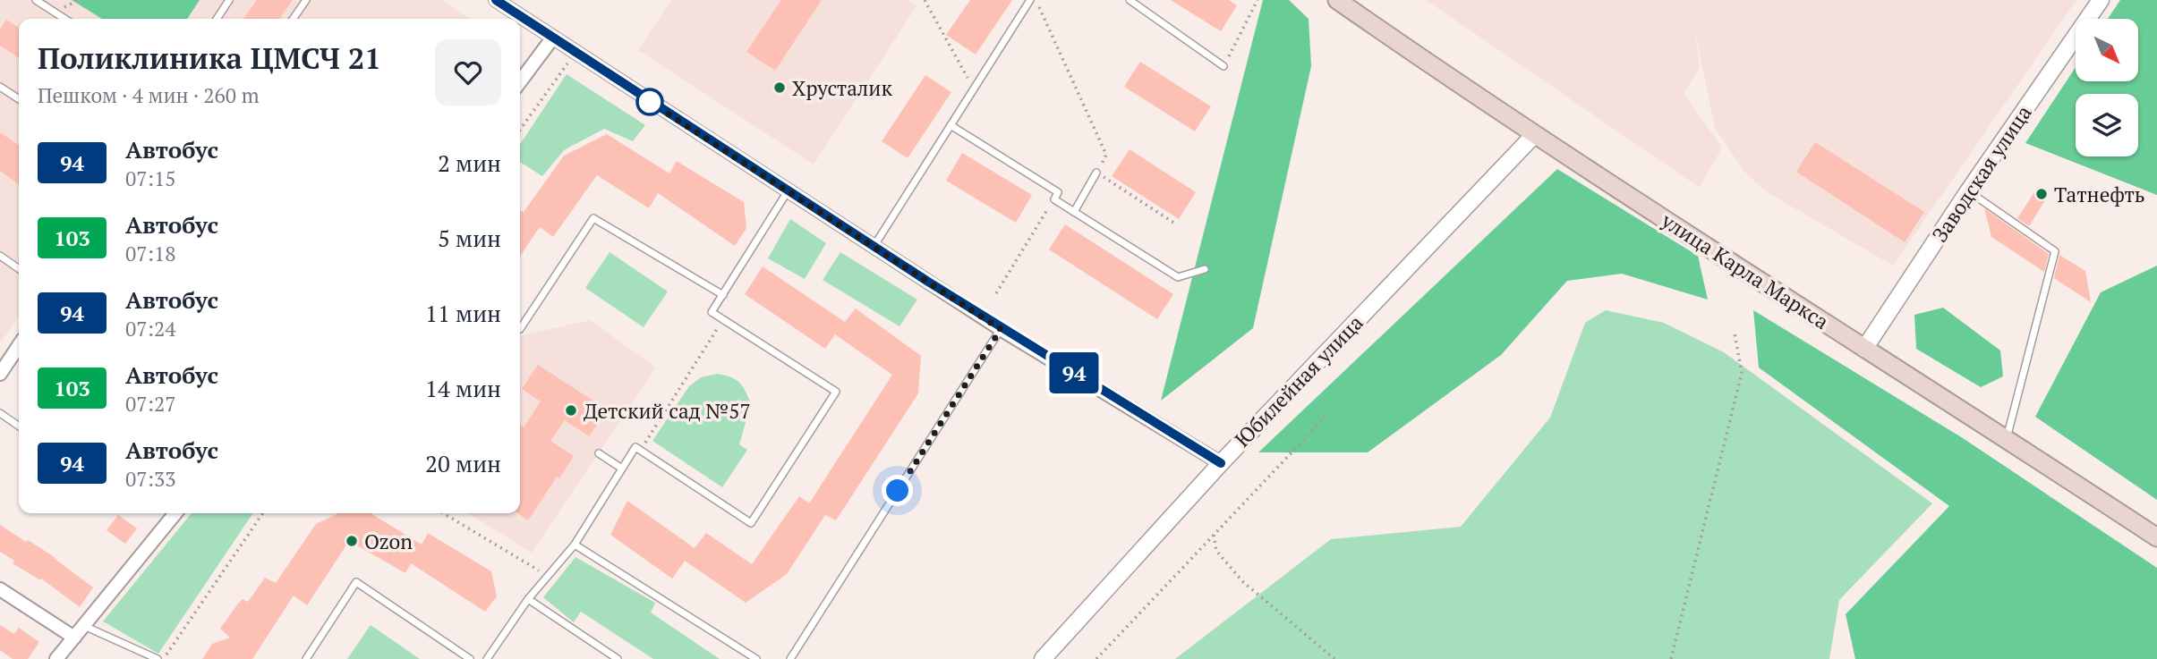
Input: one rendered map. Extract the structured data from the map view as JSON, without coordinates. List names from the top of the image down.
{
  "streets": {
    "main road": ["улица Карла Маркса"],
    "street": ["Заводская улица", "Юбилейная улица"]
  },
  "crossings": [
    ["Заводская улица", "улица Карла Маркса"],
    ["улица Карла Маркса", "Юбилейная улица"]
  ],
  "places": [
    "Хрусталик",
    "Татнефть",
    "Детский сад №57",
    "Ozon"
  ],
  "lines": ["bus line 94"],
  "north": "bottom right",
  "page": {
    "on_map": "94",
    "heading": ["Поликлиника ЦМСЧ 21", "Пешком · 4 мин · 260 m"],
    "list": [
      {
        "mark": "94",
        "name": "Автобус",
        "note": "07:15",
        "value": "2 мин"
      },
      {
        "mark": "103",
        "name": "Автобус",
        "note": "07:18",
        "value": "5 мин"
      },
      {
        "mark": "94",
        "name": "Автобус",
        "note": "07:24",
        "value": "11 мин"
      },
      {
        "mark": "103",
        "name": "Автобус",
        "note": "07:27",
        "value": "14 мин"
      },
      {
        "mark": "94",
        "name": "Автобус",
        "note": "07:33",
        "value": "20 мин"
      }
    ]
  }
}
